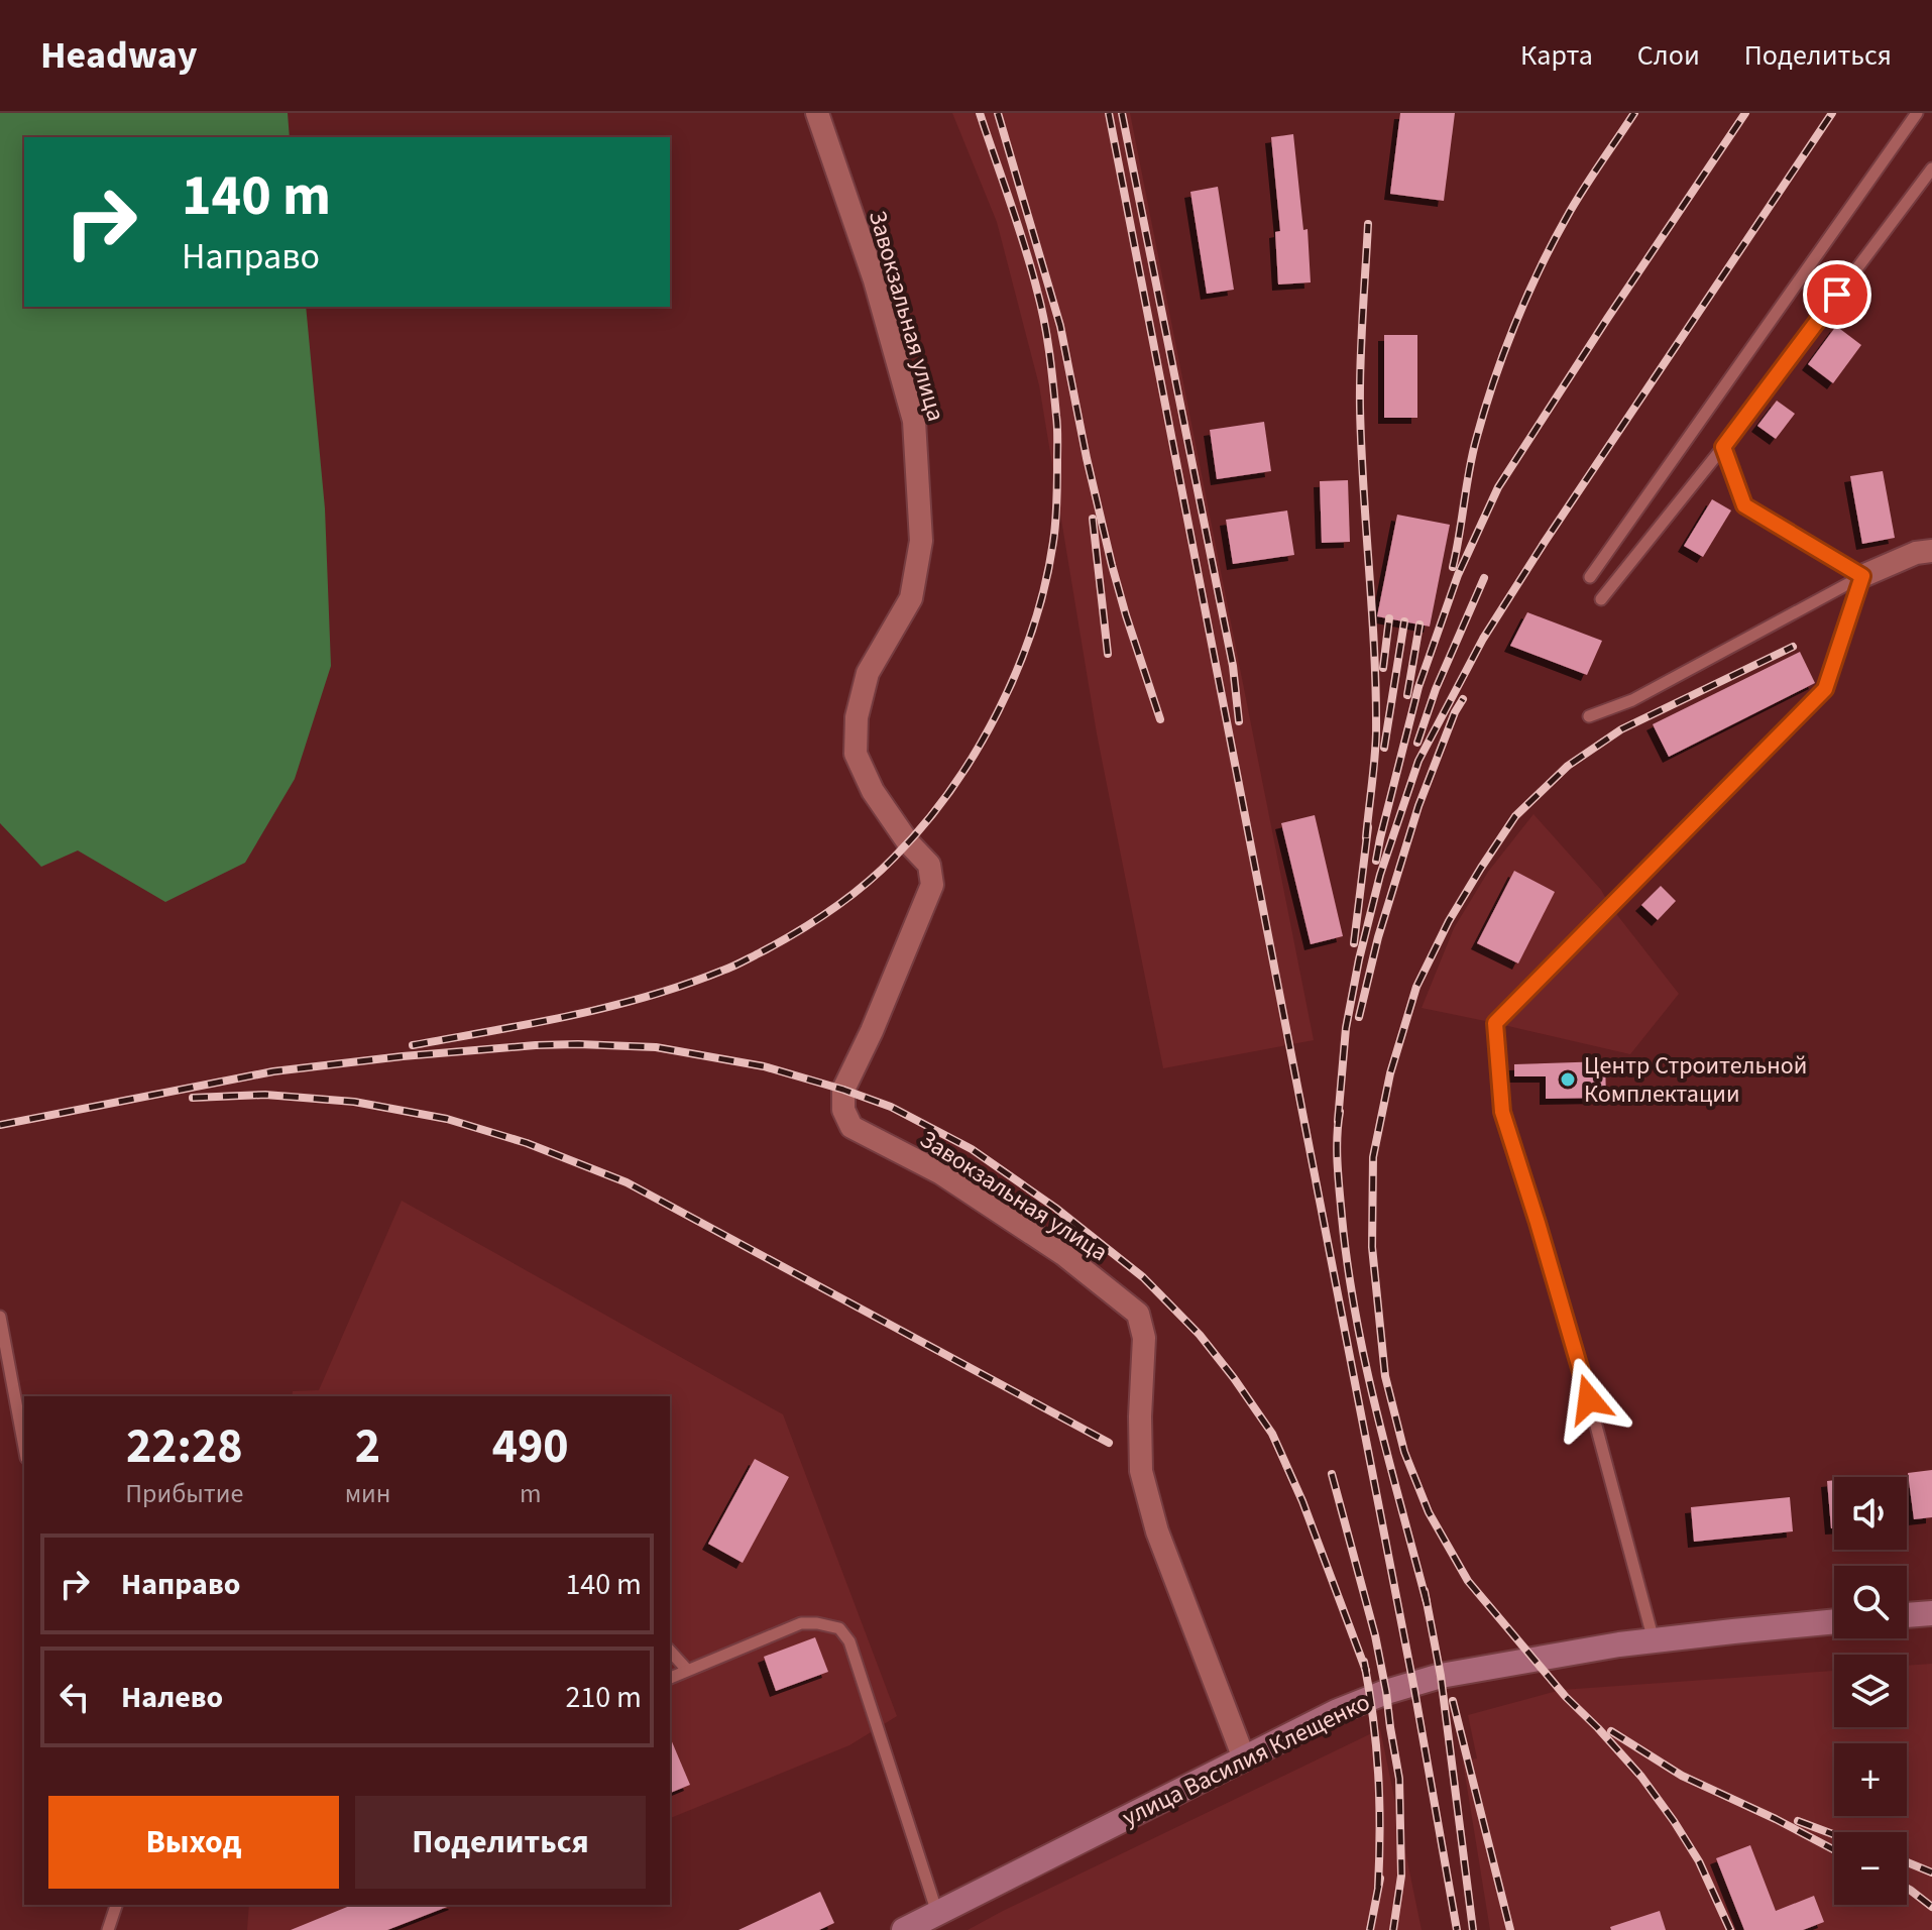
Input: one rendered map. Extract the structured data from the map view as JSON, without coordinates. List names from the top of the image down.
{
  "streets": {
    "street": ["Завокзальная улица", "улица Василия Клещенко"]
  },
  "crossings": [
    ["Завокзальная улица", "улица Василия Клещенко"]
  ],
  "places": ["Центр Строительной Комплектации"],
  "page": {
    "header": "Headway",
    "nav": ["Карта", "Слои", "Поделиться"],
    "turn": ["140 m", "Направо"],
    "eta": [
      "22:28",
      "Прибытие",
      "2",
      "мин",
      "490",
      "m"
    ],
    "map_buttons": ["+", "−"],
    "list": [
      {
        "name": "Направо",
        "value": "140 m"
      },
      {
        "name": "Налево",
        "value": "210 m"
      }
    ],
    "buttons": ["Выход", "Поделиться"]
  }
}
